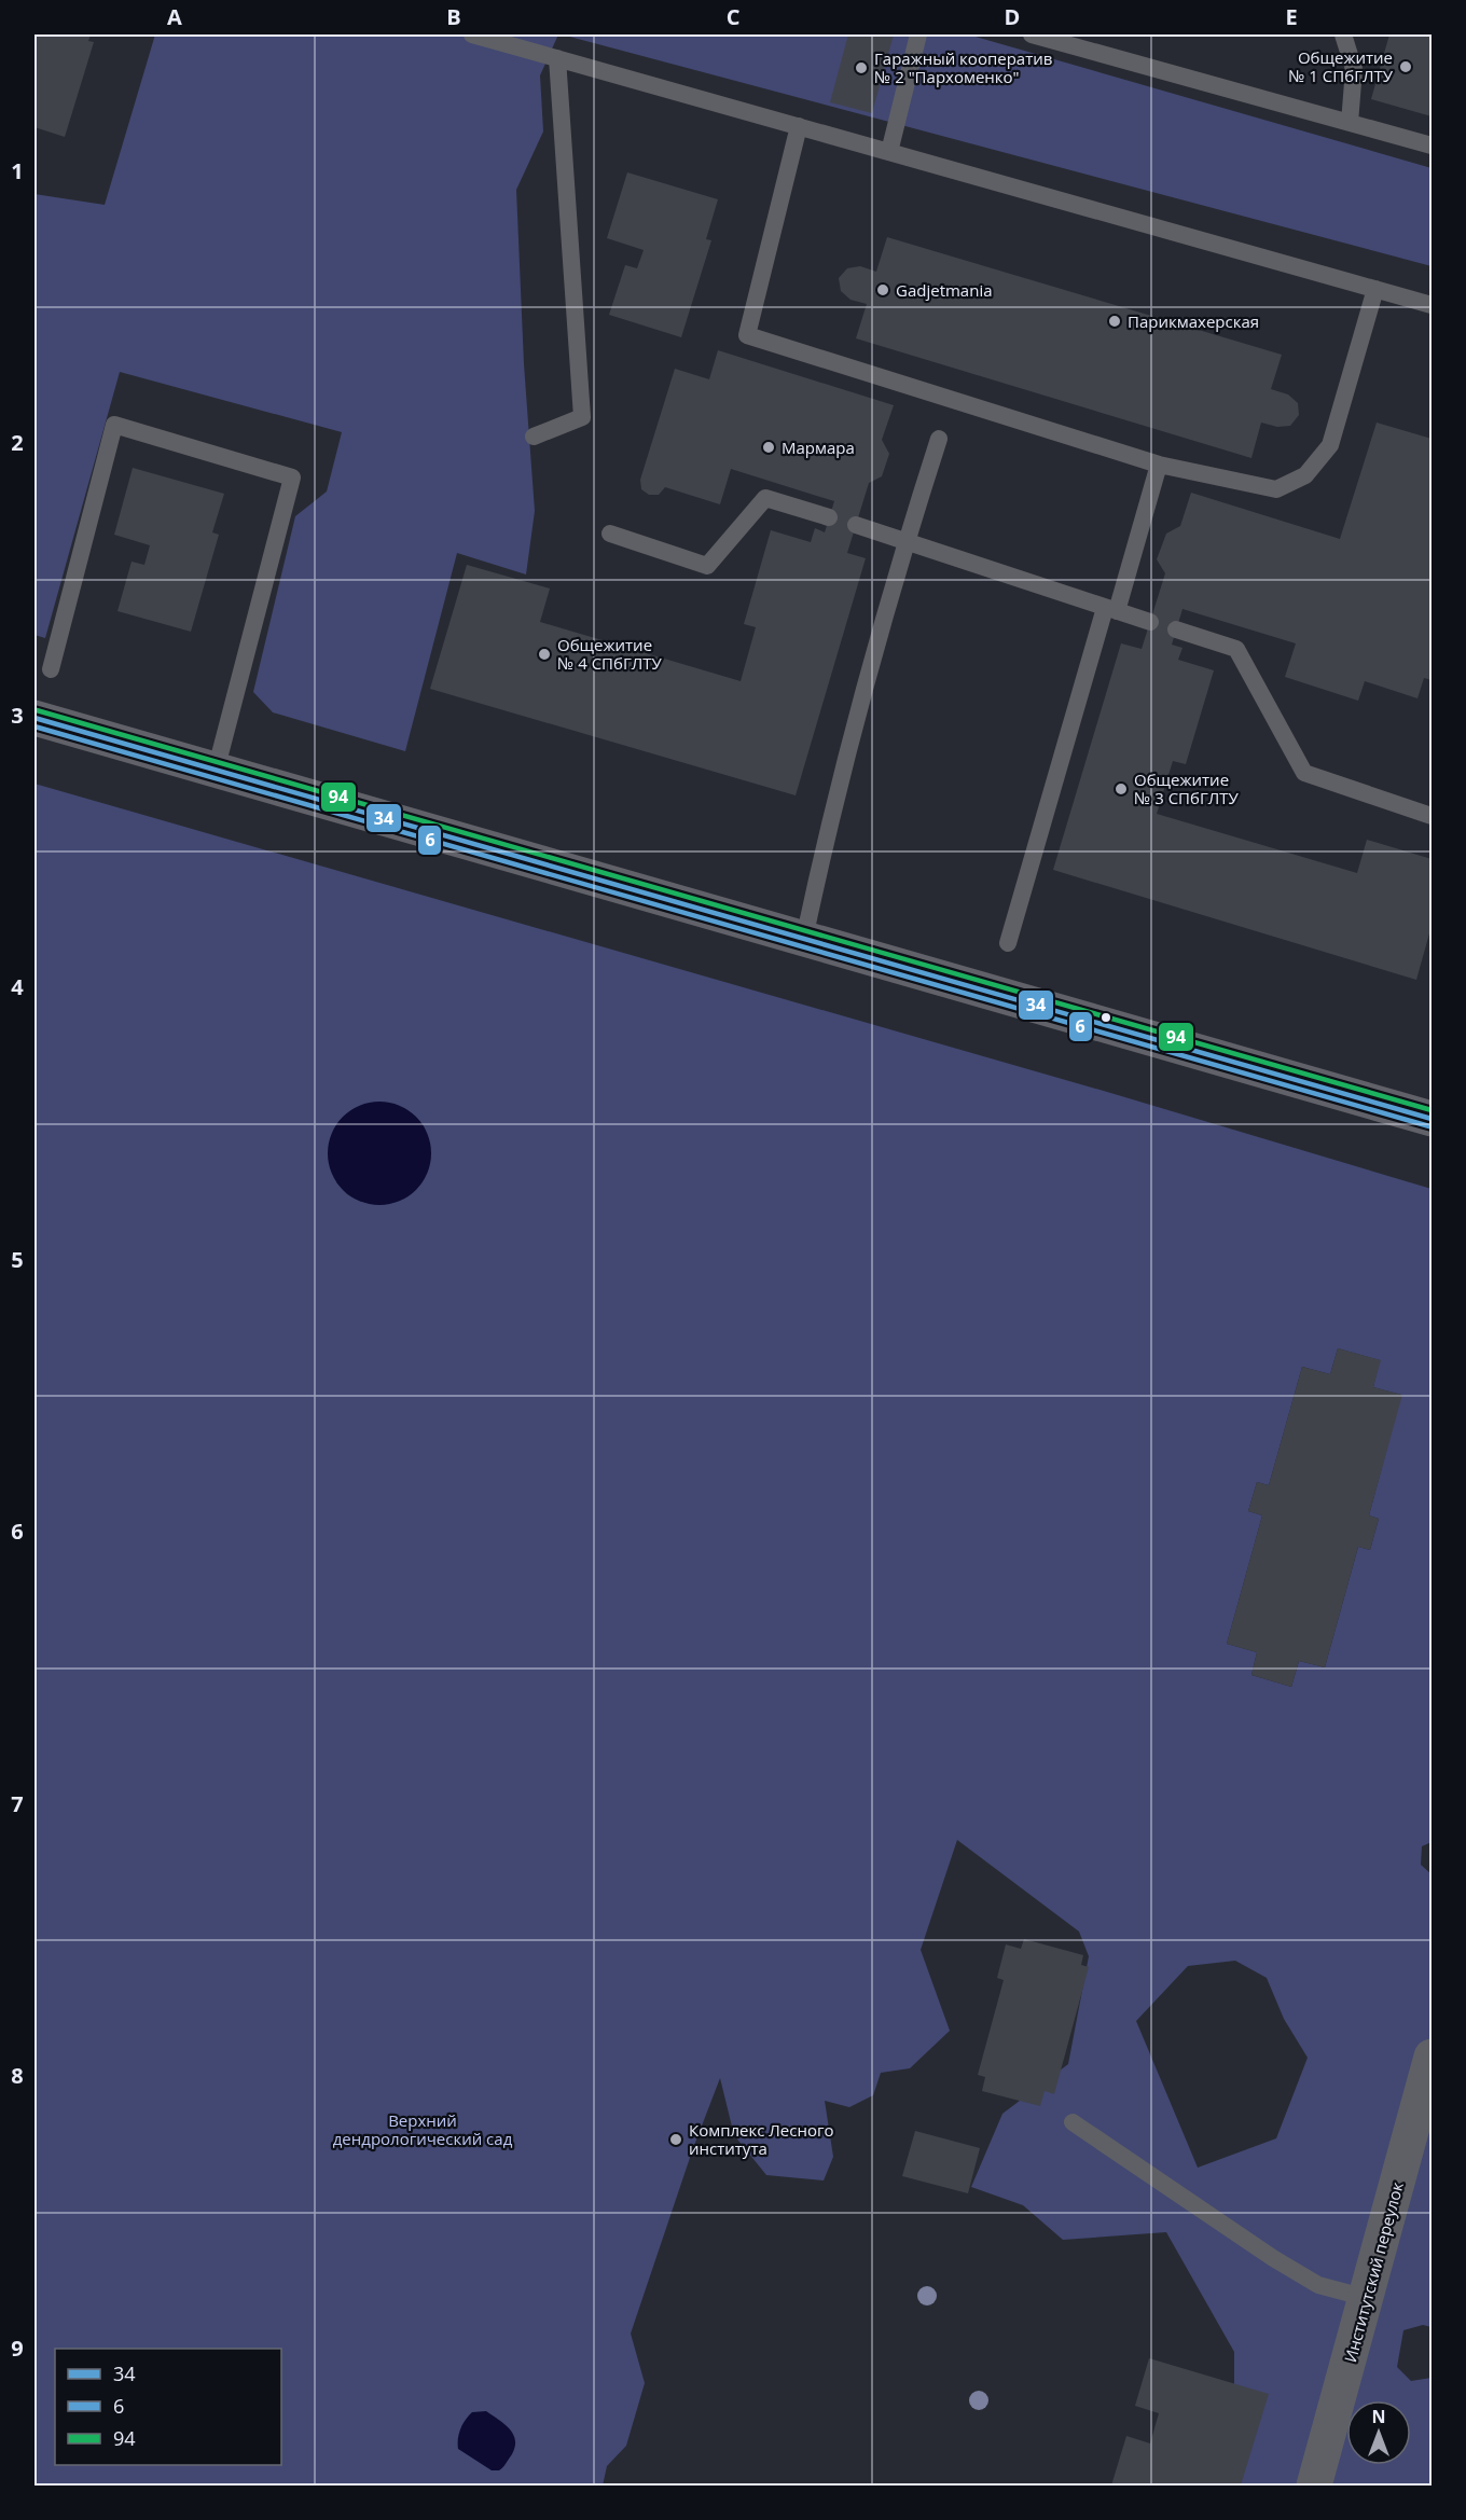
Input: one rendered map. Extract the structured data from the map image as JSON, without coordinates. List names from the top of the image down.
{
  "streets": {
    "street": ["Институтский переулок"]
  },
  "parks": ["Верхний дендрологический сад"],
  "places": [
    "Общежитие № 1 СПбГЛТУ",
    "Гаражный кооператив № 2 \"Пархоменко\"",
    "Gadjetmania",
    "Парикмахерская",
    "Мармара",
    "Общежитие № 4 СПбГЛТУ",
    "Общежитие № 3 СПбГЛТУ",
    "Комплекс Лесного института"
  ],
  "lines": ["transit line 94", "transit line 34", "transit line 6"],
  "legend": ["34", "6", "94"],
  "north": "top",
  "grid": {
    "columns": [
      "A",
      "B",
      "C",
      "D",
      "E"
    ],
    "rows": [
      "1",
      "2",
      "3",
      "4",
      "5",
      "6",
      "7",
      "8",
      "9"
    ]
  }
}
